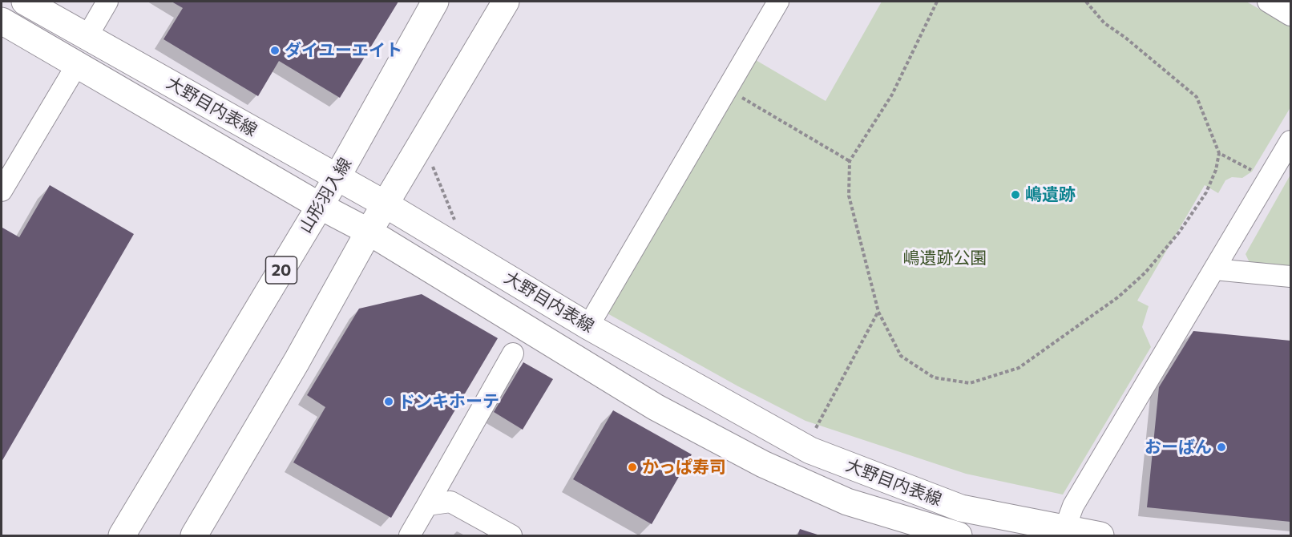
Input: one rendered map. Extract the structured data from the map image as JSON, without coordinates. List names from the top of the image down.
{
  "streets": {
    "main road": ["大野目内表線", "山形羽入線", "20"]
  },
  "crossings": [
    ["大野目内表線", "山形羽入線"]
  ],
  "parks": ["嶋遺跡公園"],
  "places": [
    "ダイユーエイト",
    "嶋遺跡",
    "ドンキホーテ",
    "おーばん",
    "かっぱ寿司"
  ]
}
